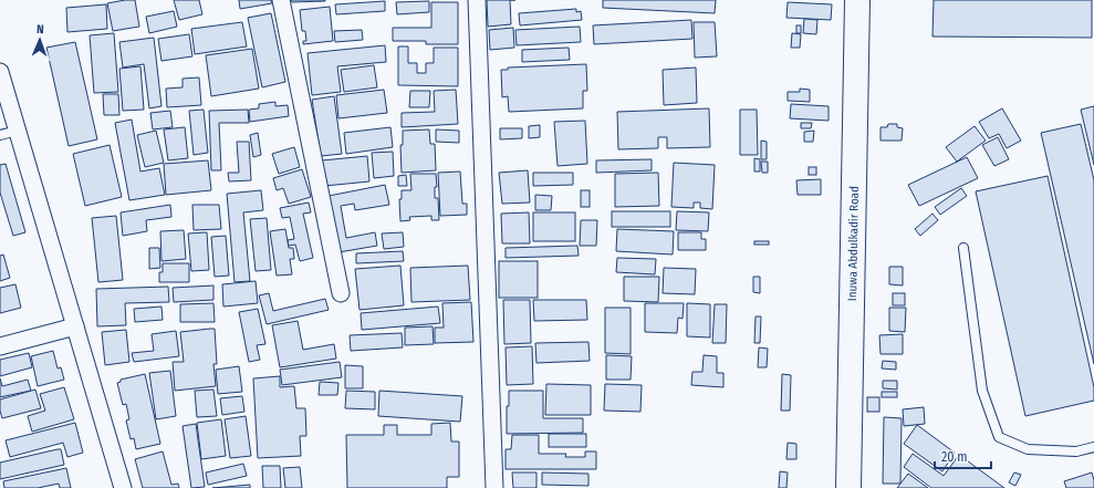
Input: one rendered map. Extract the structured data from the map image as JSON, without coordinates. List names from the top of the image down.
{
  "streets": {
    "main road": ["Inuwa Abdulkadir Road"]
  },
  "scale_bar": "20 m",
  "north": "top"
}
